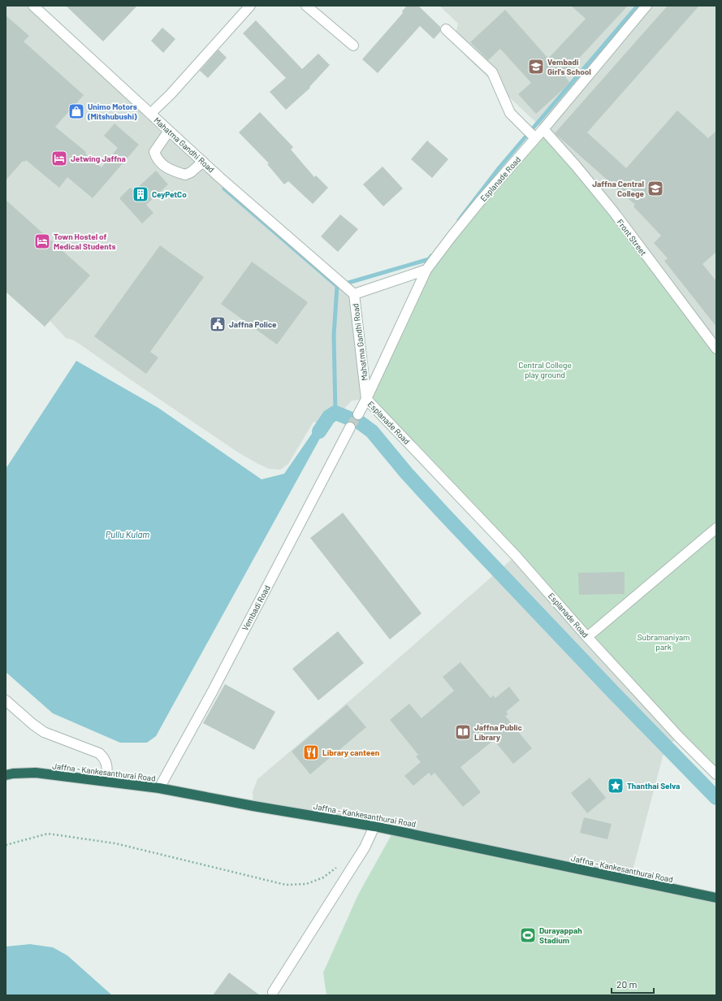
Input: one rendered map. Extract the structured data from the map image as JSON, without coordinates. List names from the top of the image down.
{
  "streets": {
    "highway": ["Jaffna - Kankesanthurai Road"],
    "street": [
      "Mahatma Gandhi Road",
      "Esplanade Road",
      "Front Street",
      "Vembadi Road"
    ]
  },
  "crossings": [
    ["Mahatma Gandhi Road", "Esplanade Road"],
    ["Esplanade Road", "Front Street"],
    ["Vembadi Road", "Jaffna - Kankesanthurai Road"]
  ],
  "water": ["Pullu Kulam"],
  "parks": ["Central College play ground", "Subramaniyam park"],
  "places": {
    "school or university": ["Vembadi Girl's School", "Jaffna Central College"],
    "shop": ["Unimo Motors (Mitshubushi)"],
    "hotel": ["Jetwing Jaffna", "Town Hostel of Medical Students"],
    "building": ["CeyPetCo"],
    "public building": ["Jaffna Police"],
    "library": ["Jaffna Public Library"],
    "restaurant": ["Library canteen"],
    "place": ["Thanthai Selva"],
    "sports": ["Durayappah Stadium"]
  },
  "scale_bar": "20 m"
}
